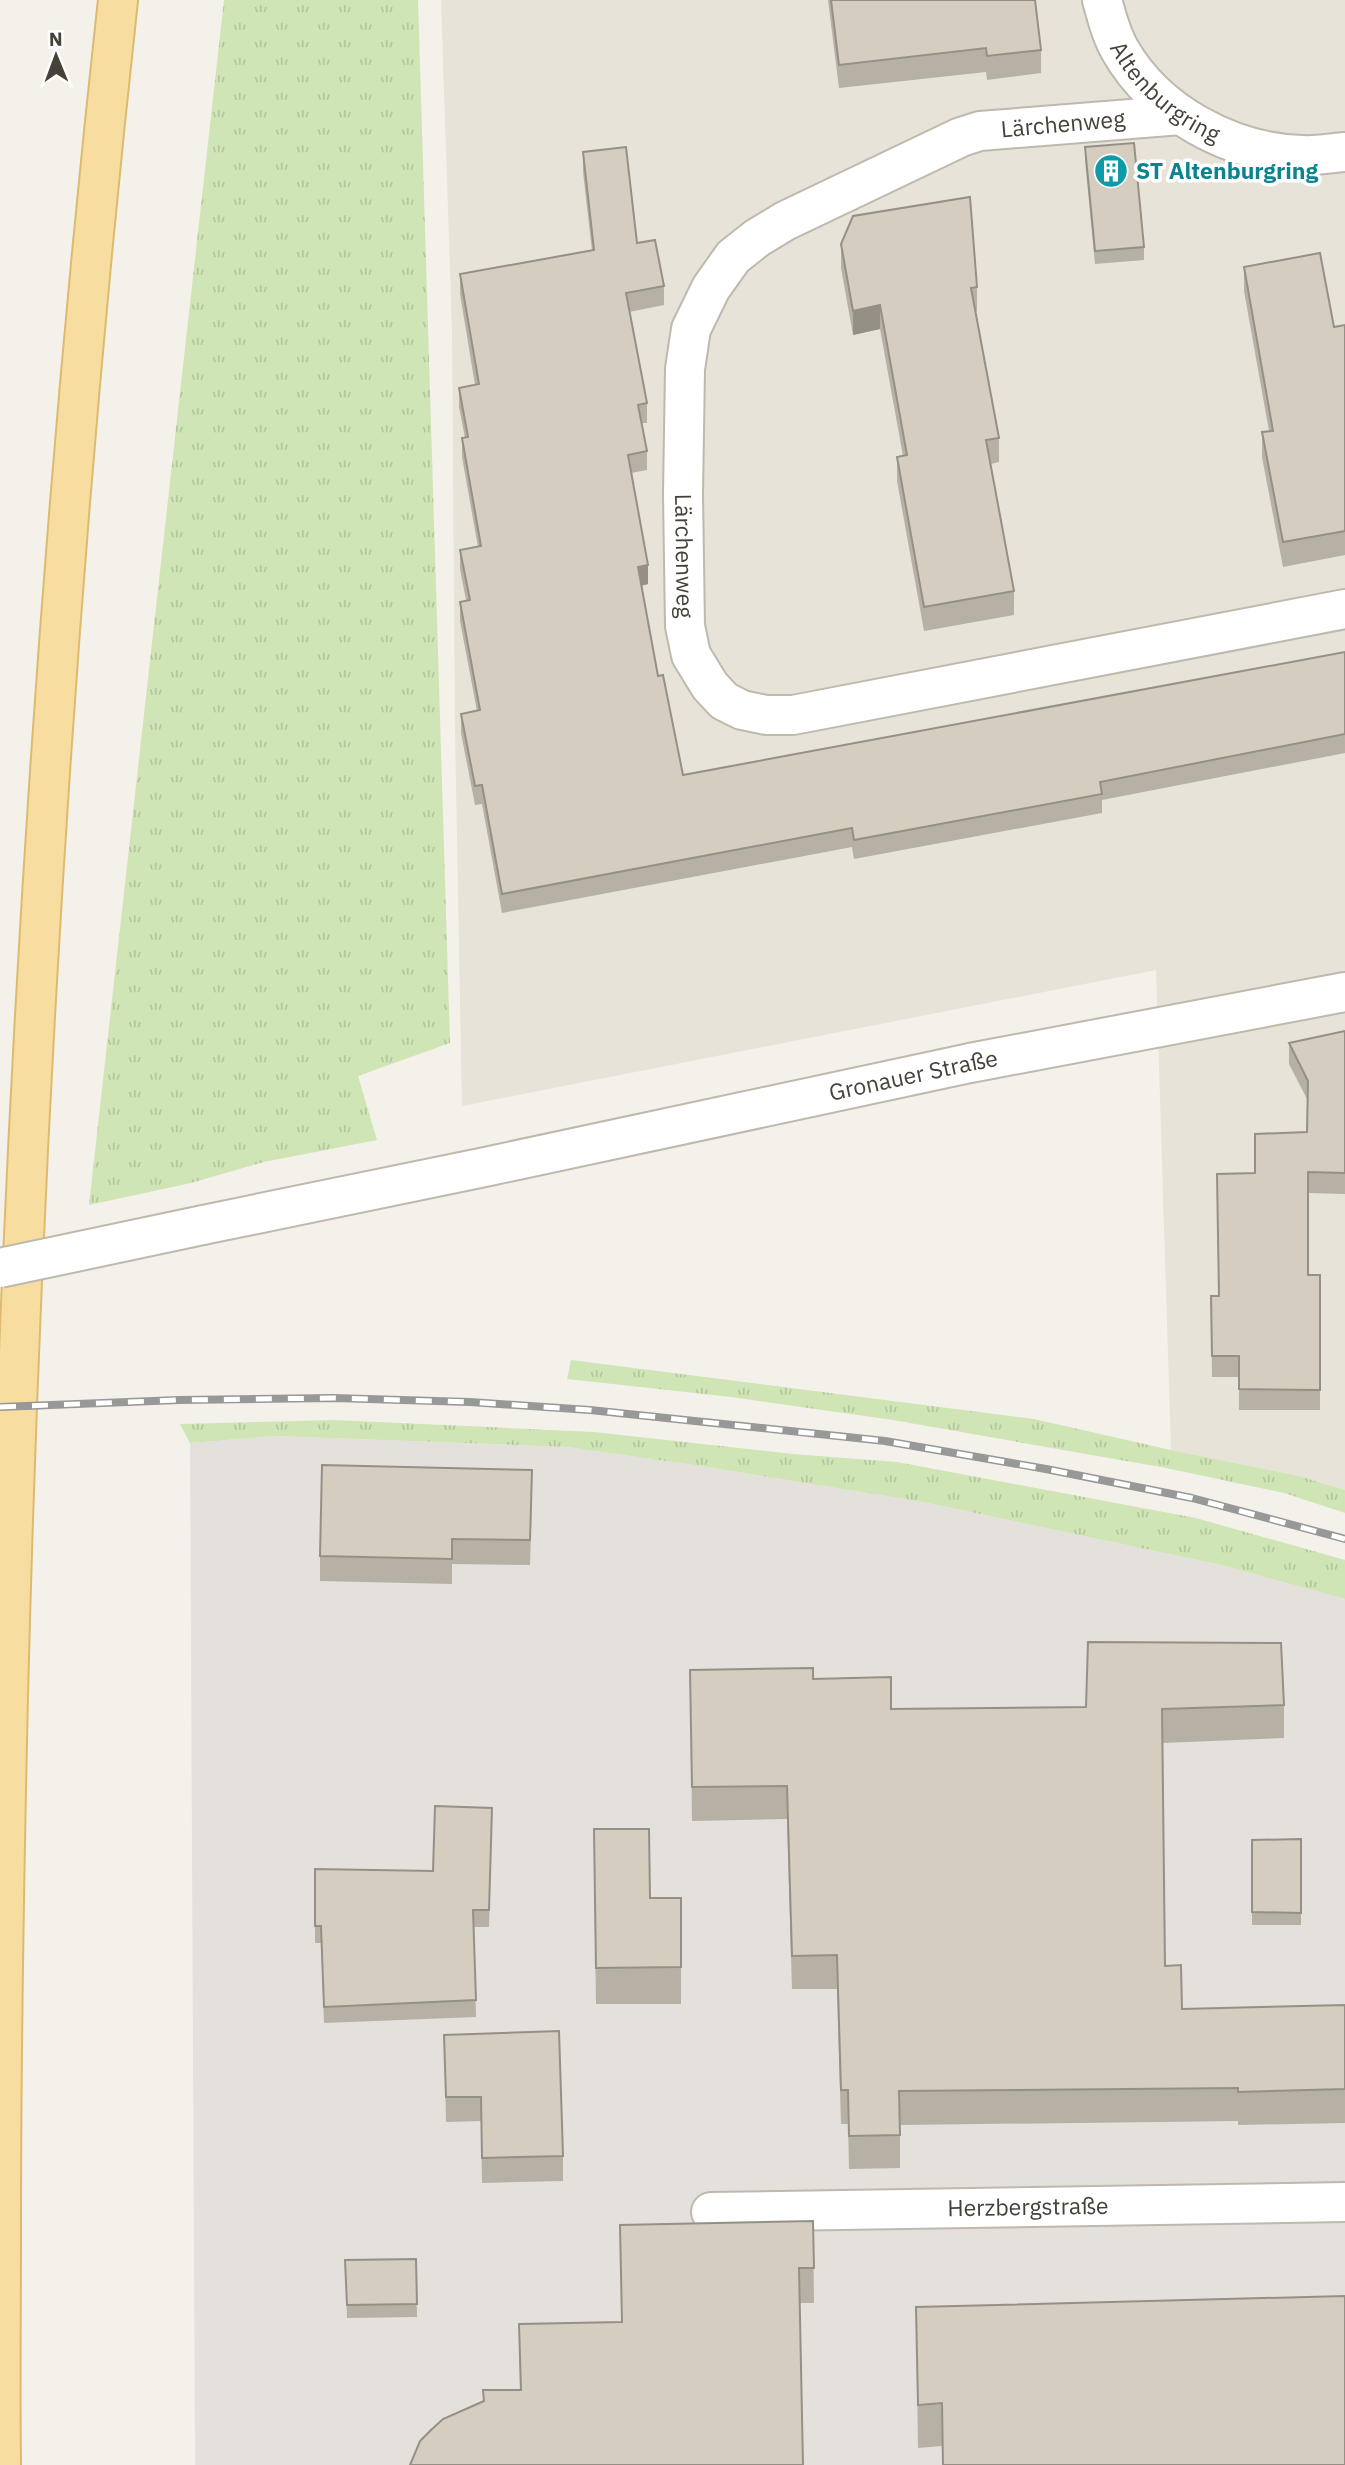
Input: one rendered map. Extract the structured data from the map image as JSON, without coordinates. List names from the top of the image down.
{
  "streets": {
    "street": [
      "Altenburgring",
      "Lärchenweg",
      "Gronauer Straße",
      "Herzbergstraße"
    ]
  },
  "crossings": [
    ["Altenburgring", "Lärchenweg"]
  ],
  "places": {
    "building": ["ST Altenburgring"]
  },
  "north": "top"
}
